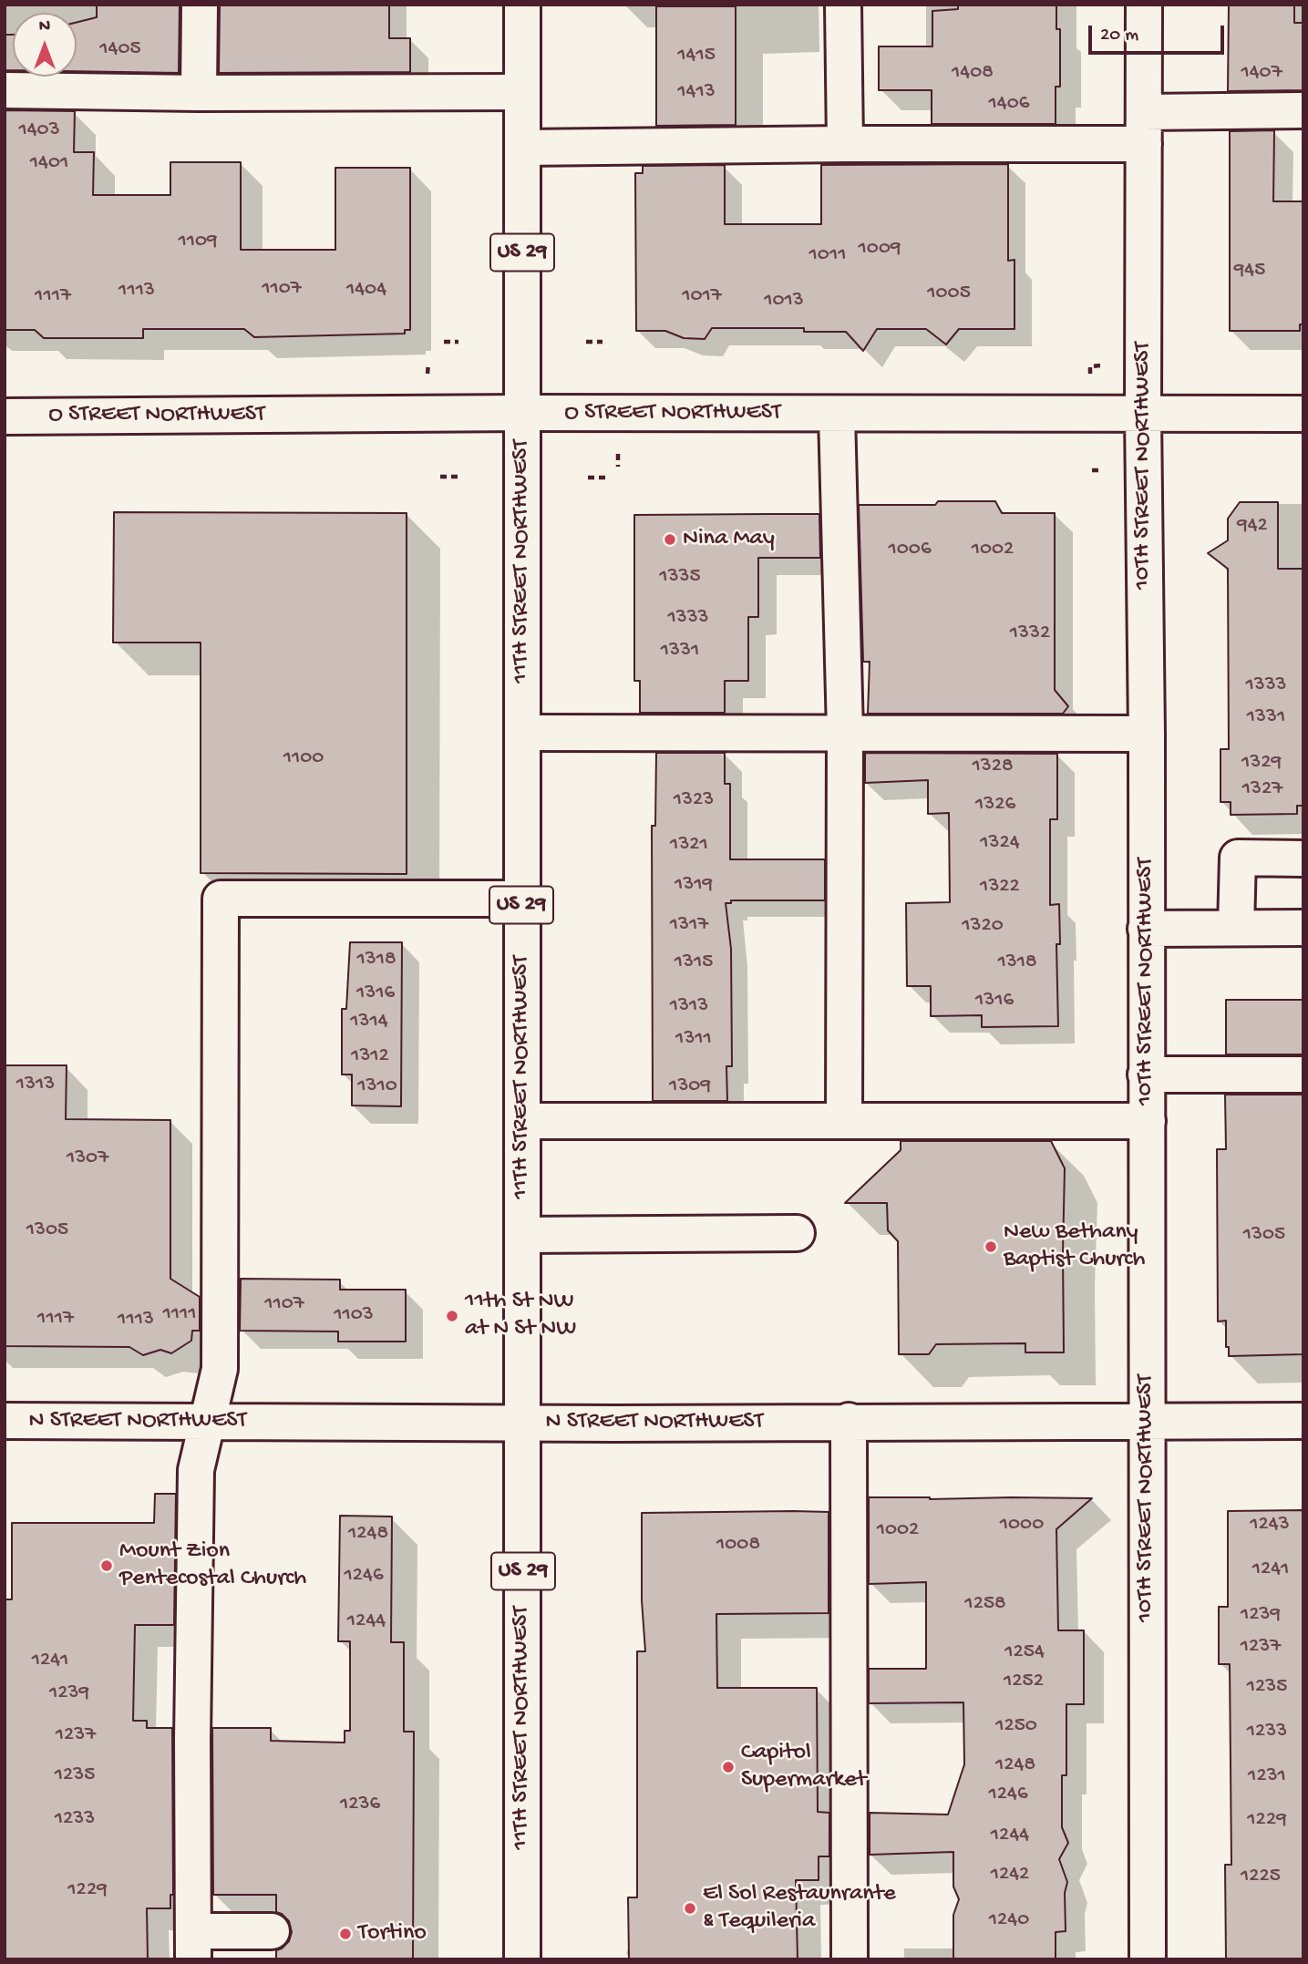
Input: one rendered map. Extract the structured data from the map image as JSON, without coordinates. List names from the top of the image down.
{
  "streets": {
    "main road": [
      "US 29",
      "O STREET NORTHWEST",
      "10TH STREET NORTHWEST",
      "11TH STREET NORTHWEST",
      "N STREET NORTHWEST"
    ]
  },
  "crossings": [
    ["O STREET NORTHWEST", "10TH STREET NORTHWEST"],
    ["O STREET NORTHWEST", "11TH STREET NORTHWEST"],
    ["10TH STREET NORTHWEST", "N STREET NORTHWEST"],
    ["11TH STREET NORTHWEST", "N STREET NORTHWEST"]
  ],
  "places": [
    "Nina May",
    "New Bethany Baptist Church",
    "11th St NW at N St NW",
    "Mount Zion Pentecostal Church",
    "Capitol Supermarket",
    "El Sol Restaunrante & Tequileria",
    "Tortino"
  ],
  "house_numbers": [
    "1405",
    "1415",
    "1408",
    "1407",
    "1413",
    "1406",
    "1403",
    "1401",
    "1109",
    "1009",
    "1011",
    "945",
    "1107",
    "1404",
    "1113",
    "1005",
    "1117",
    "1017",
    "1013",
    "942",
    "1006",
    "1002",
    "1335",
    "1333",
    "1332",
    "1331",
    "1333",
    "1331",
    "1100",
    "1329",
    "1328",
    "1327",
    "1323",
    "1326",
    "1324",
    "1321",
    "1319",
    "1322",
    "1317",
    "1320",
    "1318",
    "1315",
    "1318",
    "1316",
    "1316",
    "1313",
    "1314",
    "1311",
    "1312",
    "1313",
    "1310",
    "1309",
    "1307",
    "1305",
    "1305",
    "1107",
    "1111",
    "1103",
    "1117",
    "1113",
    "1000",
    "1243",
    "1002",
    "1248",
    "1008",
    "1241",
    "1246",
    "1258",
    "1239",
    "1244",
    "1237",
    "1254",
    "1241",
    "1252",
    "1235",
    "1239",
    "1250",
    "1233",
    "1237",
    "1248",
    "1235",
    "1231",
    "1246",
    "1236",
    "1233",
    "1229",
    "1244",
    "1242",
    "1225",
    "1229",
    "1240"
  ],
  "scale_bar": "20 m",
  "north": "top"
}
